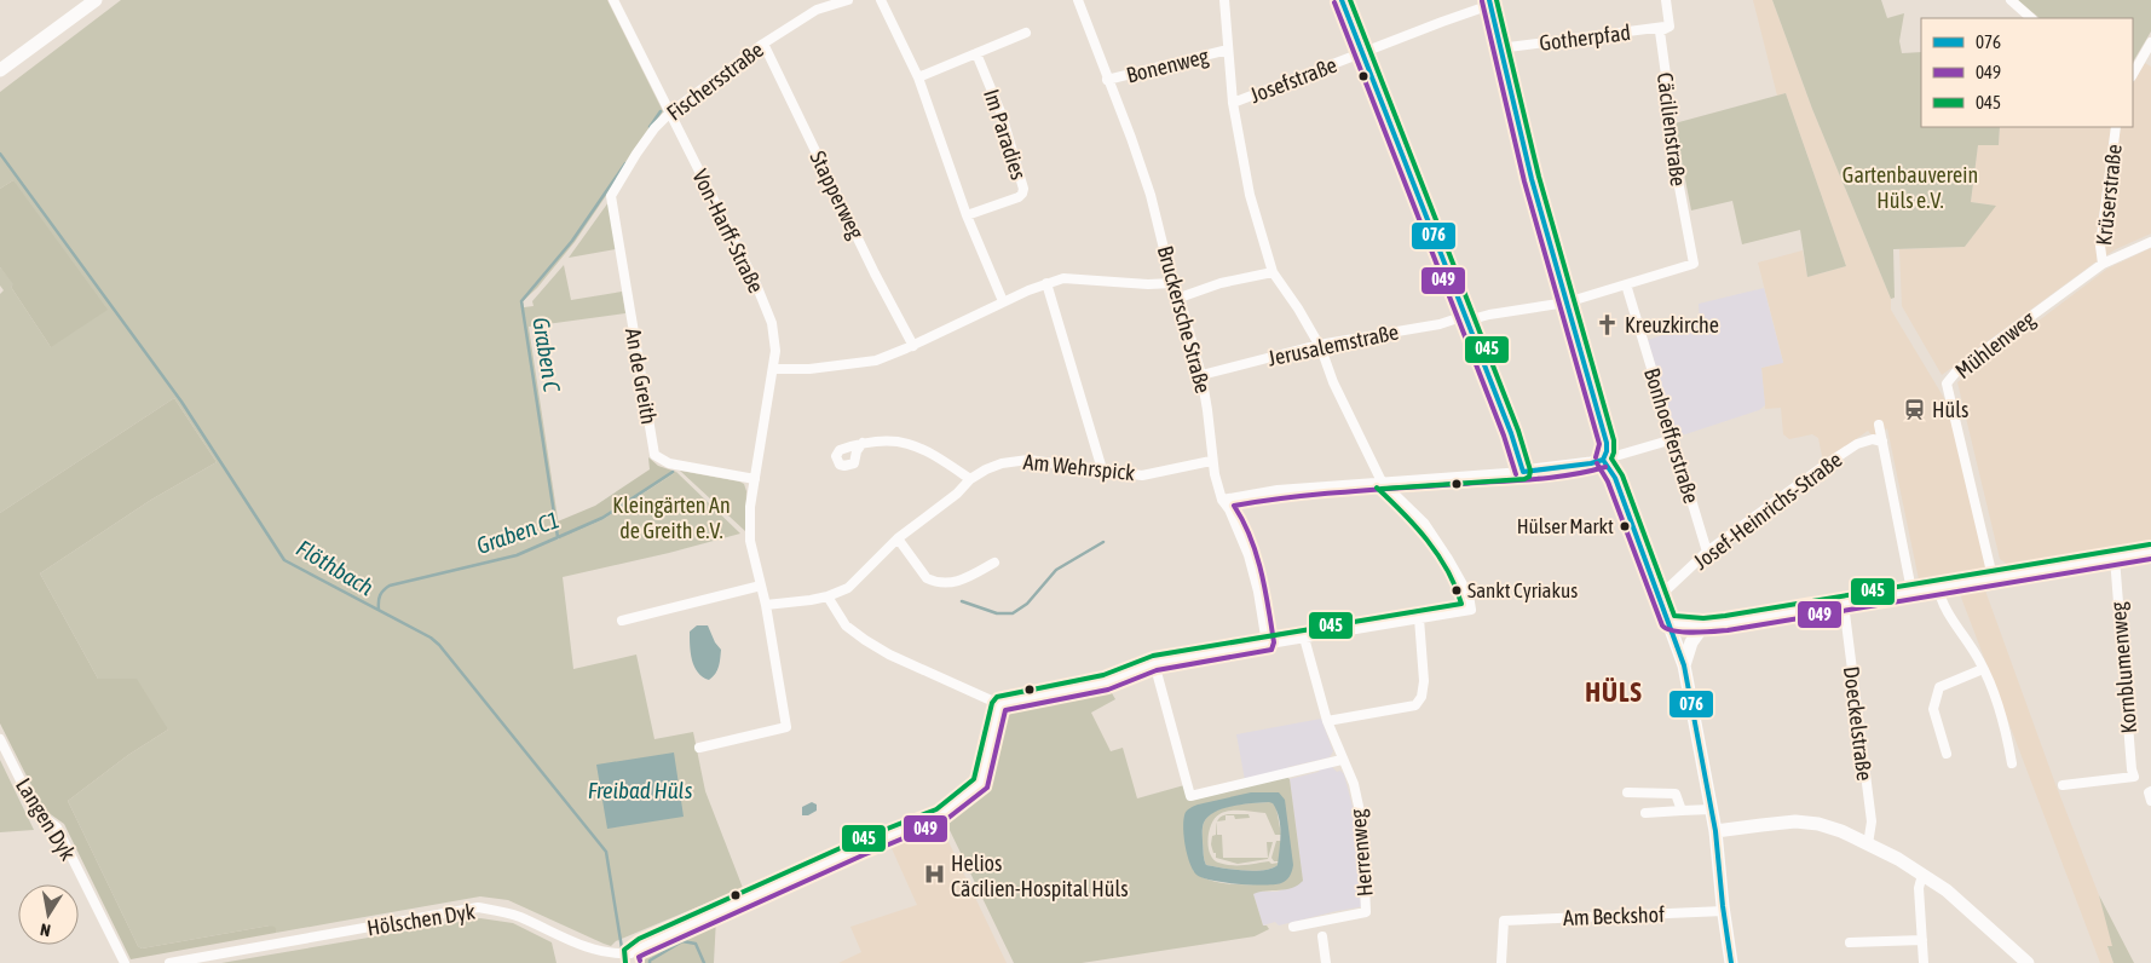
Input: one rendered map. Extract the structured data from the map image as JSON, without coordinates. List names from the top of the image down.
{
  "streets": {
    "street": [
      "Gotherpfad",
      "Bonenweg",
      "Josefstraße",
      "Fischersstraße",
      "Cäcilienstraße",
      "Im Paradies",
      "Stapperweg",
      "Krüserstraße",
      "Von-Harff-Straße",
      "Bruckersche Straße",
      "Jerusalemstraße",
      "Mühlenweg",
      "An de Greith",
      "Bonhoefferstraße",
      "Am Wehrspick",
      "Josef-Heinrichs-Straße",
      "Kornblumenweg",
      "Doeckelstraße",
      "Langen Dyk",
      "Herrenweg",
      "Am Beckshof",
      "Hölschen Dyk"
    ]
  },
  "crossings": [
    ["Gotherpfad", "Cäcilienstraße"],
    ["Bonenweg", "Bruckersche Straße"],
    ["Fischersstraße", "Stapperweg"],
    ["Fischersstraße", "Von-Harff-Straße"],
    ["Fischersstraße", "An de Greith"],
    ["Cäcilienstraße", "Jerusalemstraße"],
    ["Krüserstraße", "Mühlenweg"],
    ["Von-Harff-Straße", "An de Greith"],
    ["Von-Harff-Straße", "Am Wehrspick"],
    ["Bruckersche Straße", "Jerusalemstraße"],
    ["Bruckersche Straße", "Am Wehrspick"],
    ["Jerusalemstraße", "Bonhoefferstraße"],
    ["Bonhoefferstraße", "Josef-Heinrichs-Straße"]
  ],
  "districts": ["HÜLS"],
  "water": [
    "Graben C",
    "Graben C1",
    "Flöthbach",
    "Freibad Hüls"
  ],
  "parks": ["Gartenbauverein Hüls e.V.", "Kleingärten An de Greith e.V."],
  "places": {
    "church": ["Kreuzkirche"],
    "station": ["Hüls"],
    "other": ["Hülser Markt", "Sankt Cyriakus"],
    "hospital": ["Helios Cäcilien-Hospital Hüls"]
  },
  "lines": ["transit line 076", "transit line 045", "transit line 049"],
  "legend": ["076", "049", "045"],
  "north": "bottom"
}
